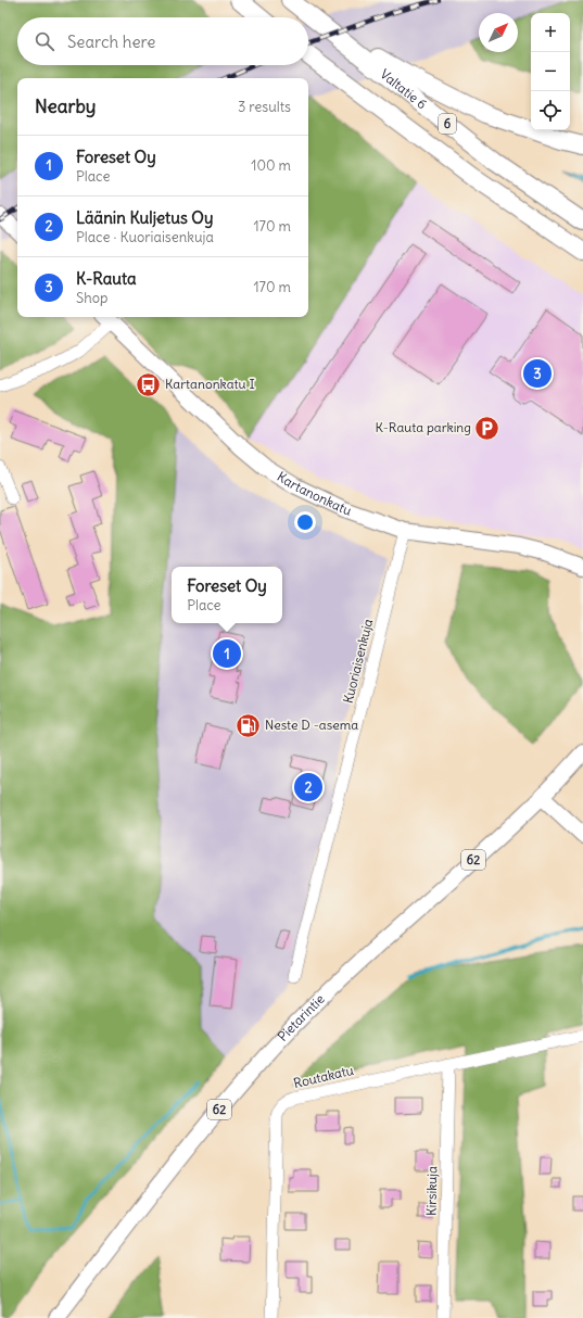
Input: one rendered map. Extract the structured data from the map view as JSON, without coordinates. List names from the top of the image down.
{
  "streets": {
    "highway": ["Valtatie 6", "6"],
    "main road": ["Kartanonkatu", "62", "Pietarintie"],
    "street": ["Kuoriaisenkuja", "Routakatu", "Kirsikuja"]
  },
  "crossings": [
    ["Kartanonkatu", "Kuoriaisenkuja"],
    ["Routakatu", "Kirsikuja"]
  ],
  "places": {
    "bus stop": ["Kartanonkatu I"],
    "parking": ["K-Rauta parking"],
    "fuel station": ["Neste D -asema"]
  },
  "north": "top right",
  "page": {
    "map_buttons": ["+", "−"],
    "search": "Search here",
    "heading": ["Nearby", "3 results"],
    "list": [
      {
        "mark": "1",
        "name": "Foreset Oy",
        "note": "Place",
        "value": "100 m"
      },
      {
        "mark": "2",
        "name": "Läänin Kuljetus Oy",
        "note": "Place · Kuoriaisenkuja",
        "value": "170 m"
      },
      {
        "mark": "3",
        "name": "K-Rauta",
        "note": "Shop",
        "value": "170 m"
      }
    ],
    "pins": ["3", "1", "2"],
    "popup": ["Foreset Oy", "Place"]
  }
}
